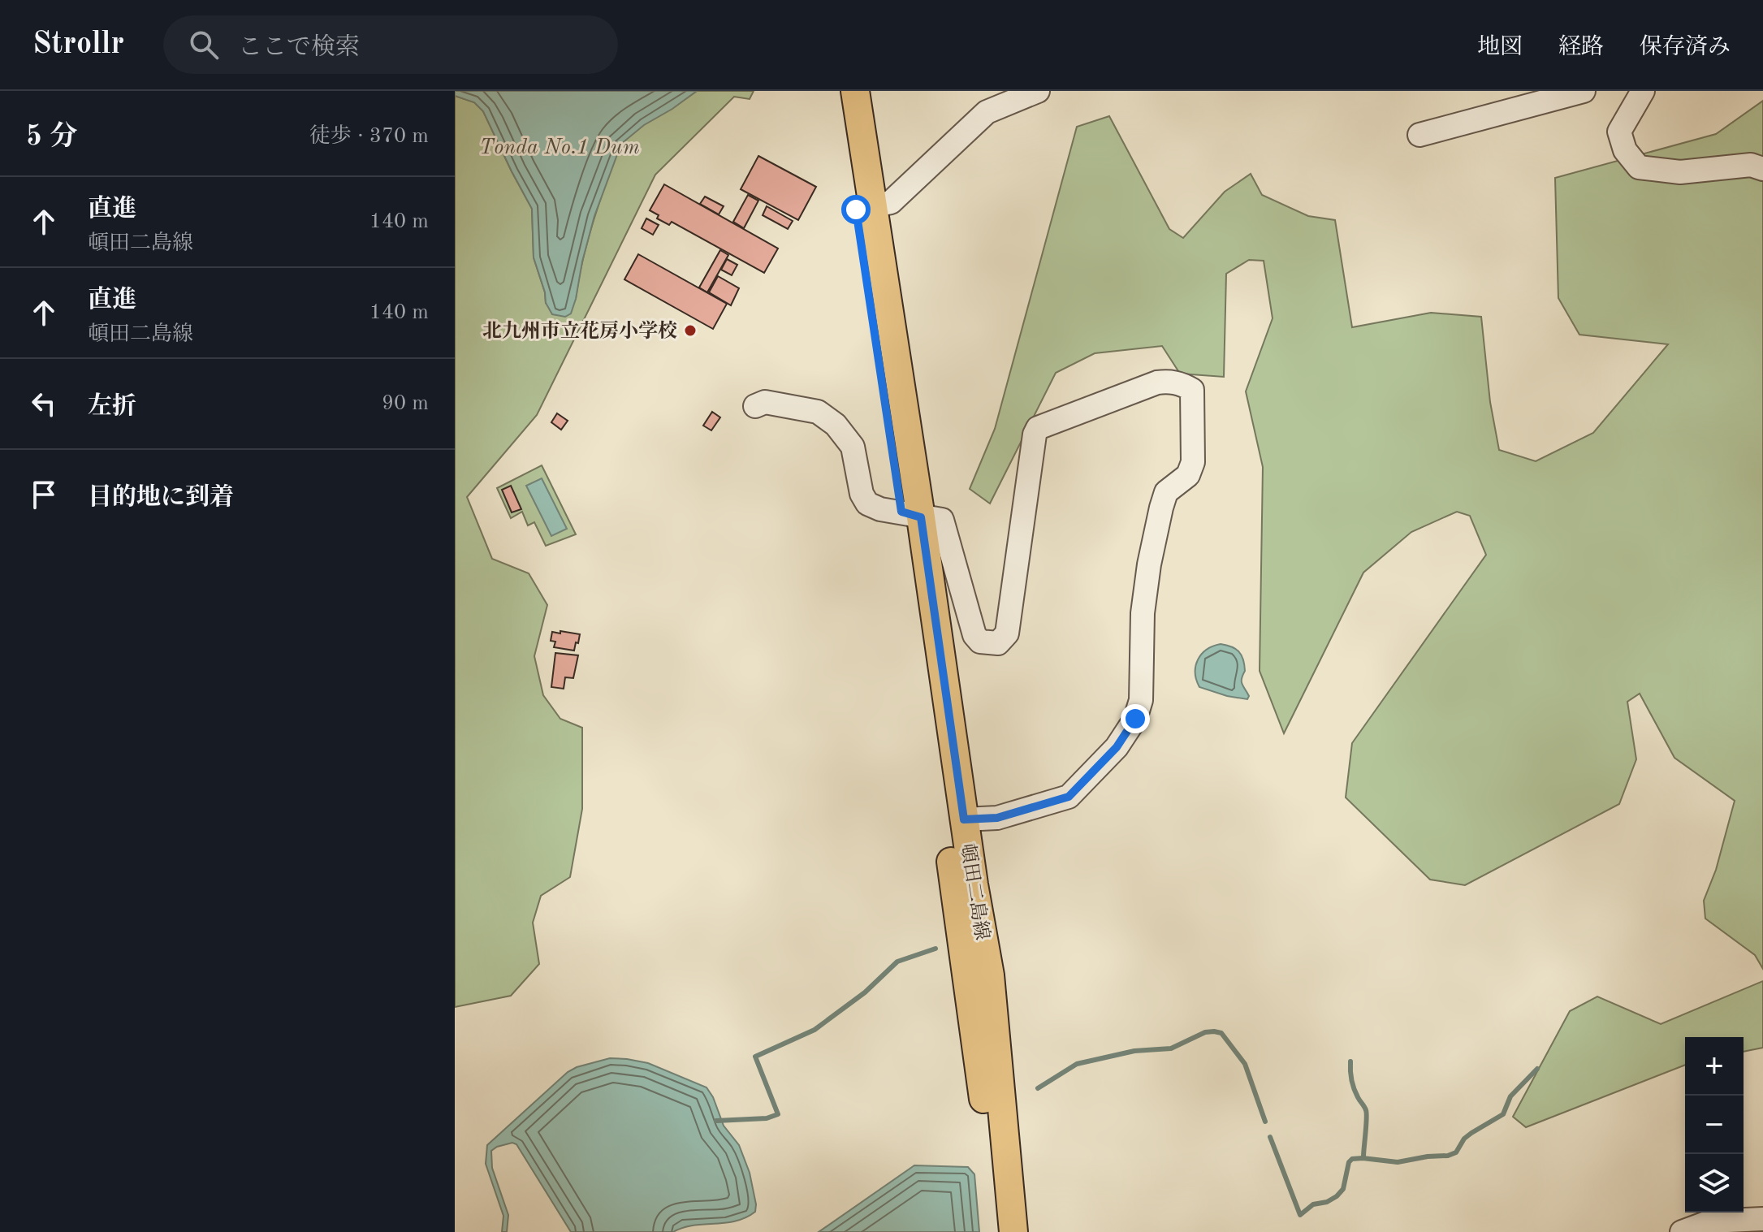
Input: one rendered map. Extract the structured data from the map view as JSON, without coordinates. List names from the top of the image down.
{
  "streets": {
    "main road": ["頓田二島線"]
  },
  "water": ["Tonda No.1 Dum"],
  "places": ["北九州市立花房小学校"],
  "page": {
    "header": "Strollr",
    "search": "ここで検索",
    "nav": ["地図", "経路", "保存済み"],
    "heading": ["5 分", "徒歩 · 370 m"],
    "list": [
      ["直進", "頓田二島線", "140 m"],
      ["直進", "頓田二島線", "140 m"],
      ["左折", "90 m"],
      "目的地に到着"
    ],
    "map_buttons": ["+", "−"]
  }
}
